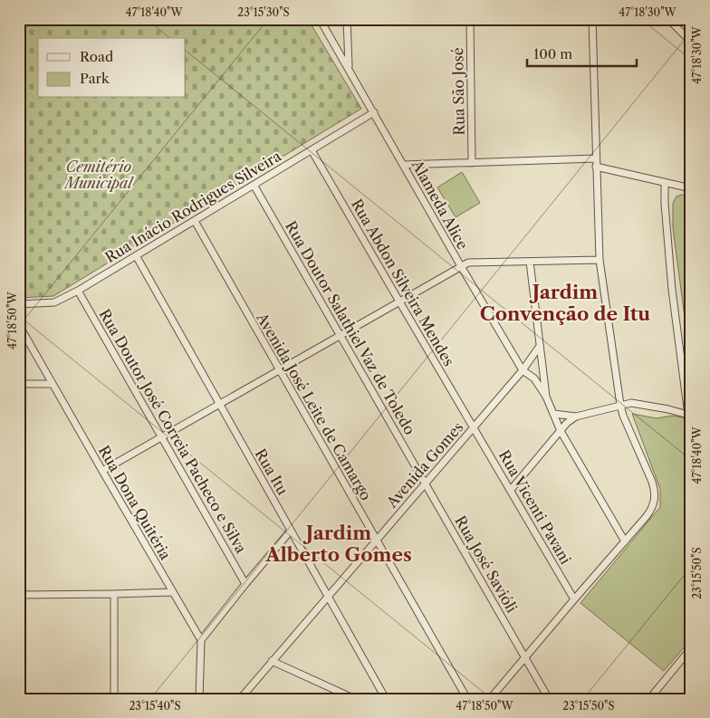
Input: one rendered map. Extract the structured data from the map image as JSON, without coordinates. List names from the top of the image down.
{
  "streets": {
    "street": [
      "Rua São José",
      "Alameda Alice",
      "Rua Inácio Rodrigues Silveira",
      "Rua Abdon Silveira Mendes",
      "Rua Doutor Salathiel Vaz de Toledo",
      "Avenida José Leite de Camargo",
      "Rua Doutor José Correia Pacheco e Silva",
      "Avenida Gomes",
      "Rua Itu",
      "Rua Dona Quitéria",
      "Rua Vicenti Pavani",
      "Rua José Savióli"
    ]
  },
  "crossings": [
    ["Alameda Alice", "Rua Inácio Rodrigues Silveira"],
    ["Alameda Alice", "Avenida Gomes"],
    ["Rua Inácio Rodrigues Silveira", "Rua Abdon Silveira Mendes"],
    ["Rua Inácio Rodrigues Silveira", "Rua Doutor Salathiel Vaz de Toledo"],
    ["Rua Inácio Rodrigues Silveira", "Avenida José Leite de Camargo"],
    ["Rua Inácio Rodrigues Silveira", "Rua Doutor José Correia Pacheco e Silva"],
    ["Rua Inácio Rodrigues Silveira", "Rua Itu"],
    ["Rua Abdon Silveira Mendes", "Avenida Gomes"],
    ["Rua Abdon Silveira Mendes", "Rua Vicenti Pavani"],
    ["Rua Doutor Salathiel Vaz de Toledo", "Avenida Gomes"],
    ["Rua Doutor Salathiel Vaz de Toledo", "Rua José Savióli"],
    ["Avenida José Leite de Camargo", "Avenida Gomes"],
    ["Avenida Gomes", "Rua Itu"],
    ["Avenida Gomes", "Rua Vicenti Pavani"],
    ["Avenida Gomes", "Rua José Savióli"]
  ],
  "districts": ["Jardim Convenção de Itu", "Jardim Alberto Gomes"],
  "parks": ["Cemitério Municipal"],
  "legend": ["Road", "Park"],
  "scale_bar": "100 m",
  "coordinates": [
    "47°18'40\"W",
    "23°15'30\"S",
    "47°18'30\"W",
    "47°18'50\"W",
    "23°15'50\"S",
    "23°15'40\"S"
  ]
}
